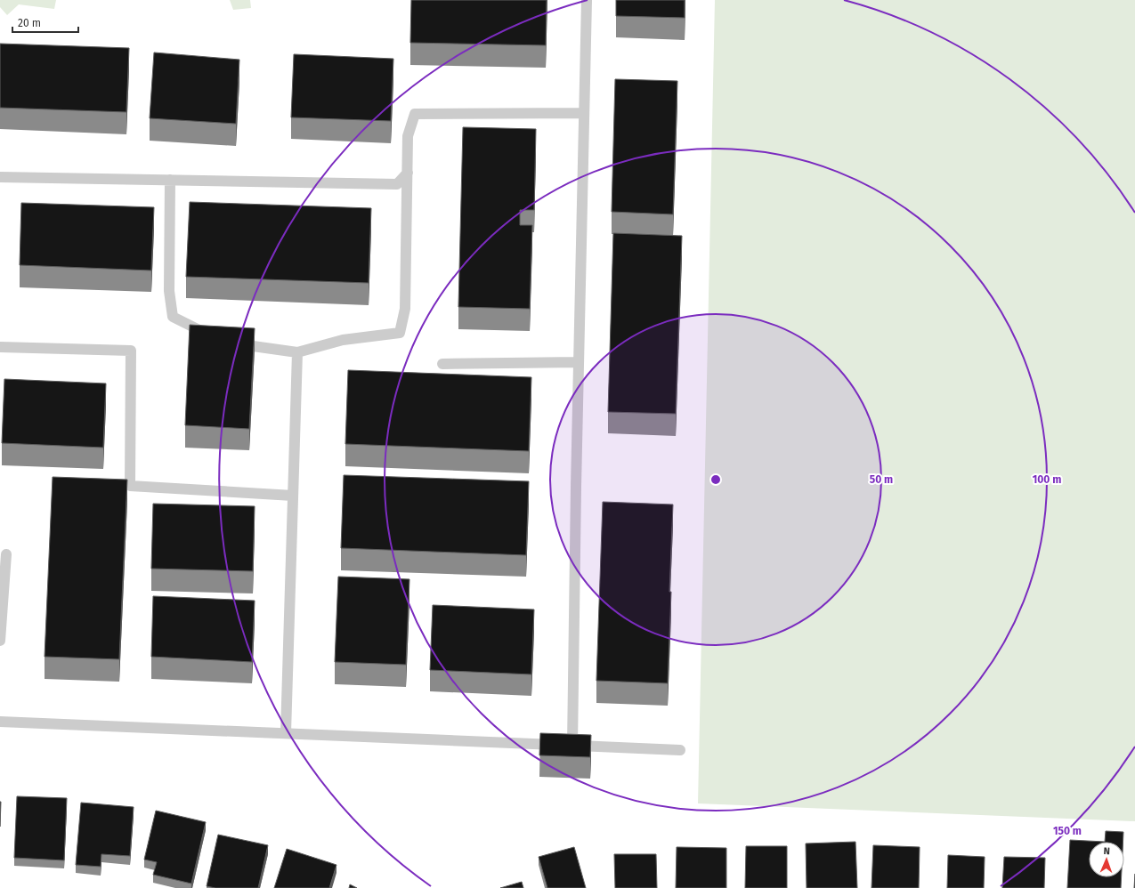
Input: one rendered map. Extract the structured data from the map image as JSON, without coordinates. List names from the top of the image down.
{
  "scale_bar": "20 m",
  "north": "top",
  "rings": ["50 m", "100 m", "150 m"]
}
